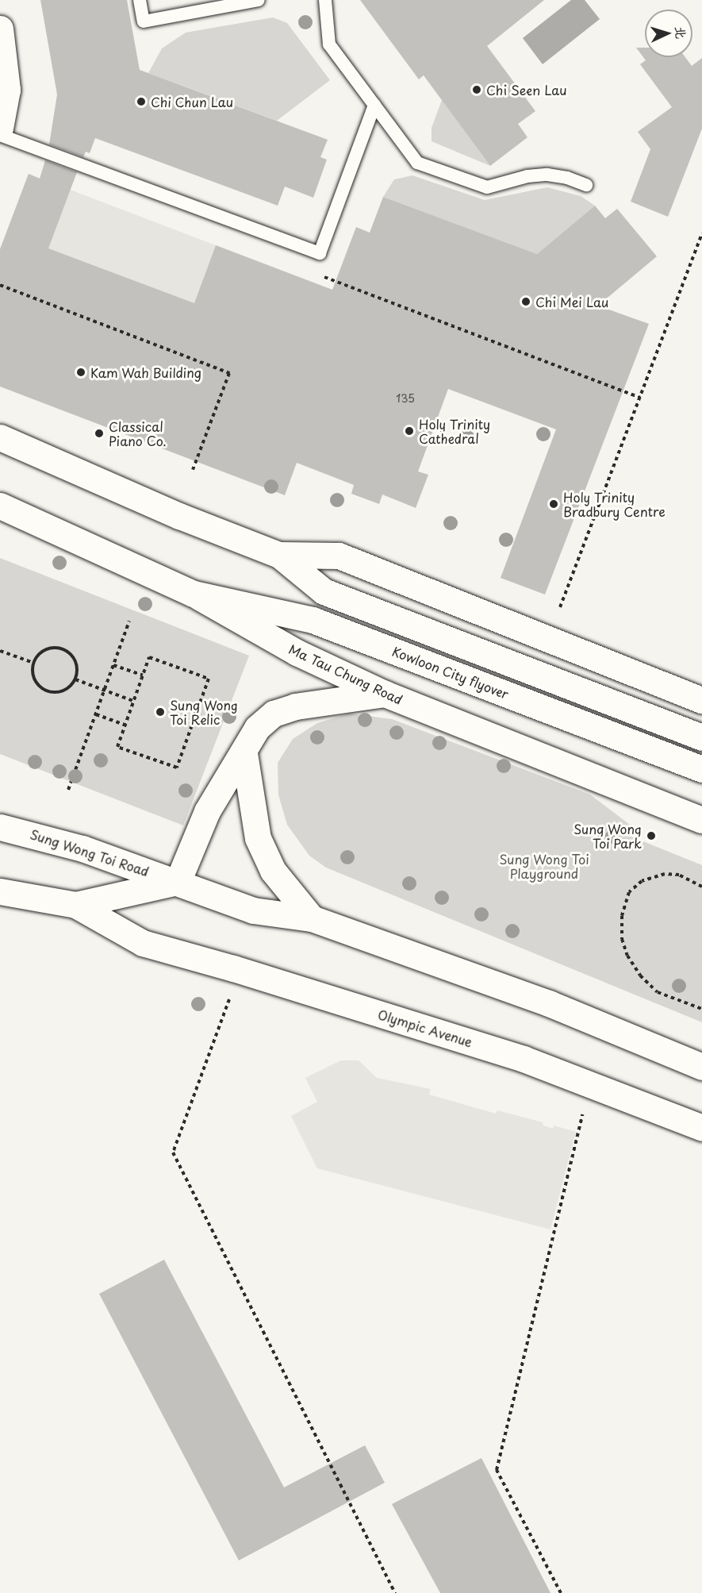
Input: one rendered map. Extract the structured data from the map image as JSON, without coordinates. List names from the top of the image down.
{
  "streets": {
    "main road": [
      "Kowloon City flyover",
      "Ma Tau Chung Road",
      "Sung Wong Toi Road",
      "Olympic Avenue"
    ]
  },
  "crossings": [
    ["Kowloon City flyover", "Ma Tau Chung Road"]
  ],
  "parks": ["Sung Wong Toi Playground"],
  "places": [
    "Chi Seen Lau",
    "Chi Chun Lau",
    "Chi Mei Lau",
    "Kam Wah Building",
    "Holy Trinity Cathedral",
    "Classical Piano Co.",
    "Holy Trinity Bradbury Centre",
    "Sung Wong Toi Relic",
    "Sung Wong Toi Park"
  ],
  "house_numbers": ["135"],
  "north": "right"
}
